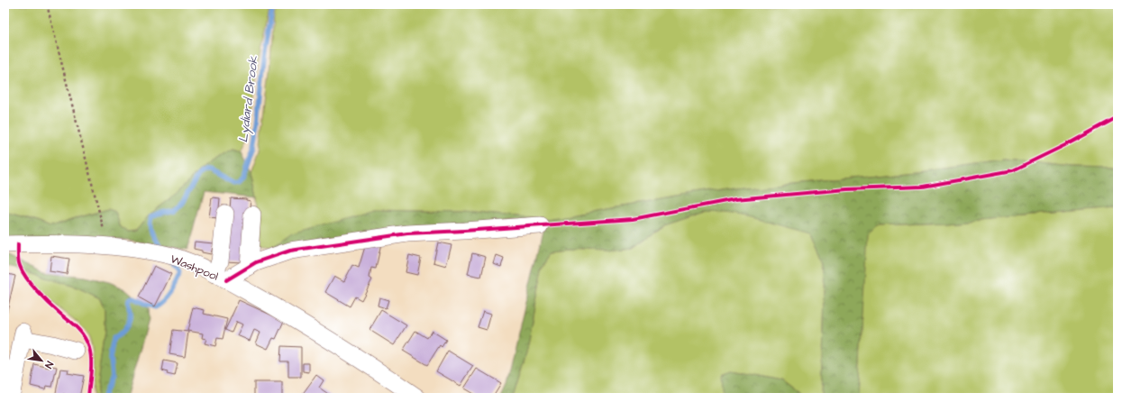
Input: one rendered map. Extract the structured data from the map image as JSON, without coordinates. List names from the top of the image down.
{
  "streets": {
    "street": ["Washpool"]
  },
  "water": ["Lydiard Brook"],
  "north": "bottom right"
}
